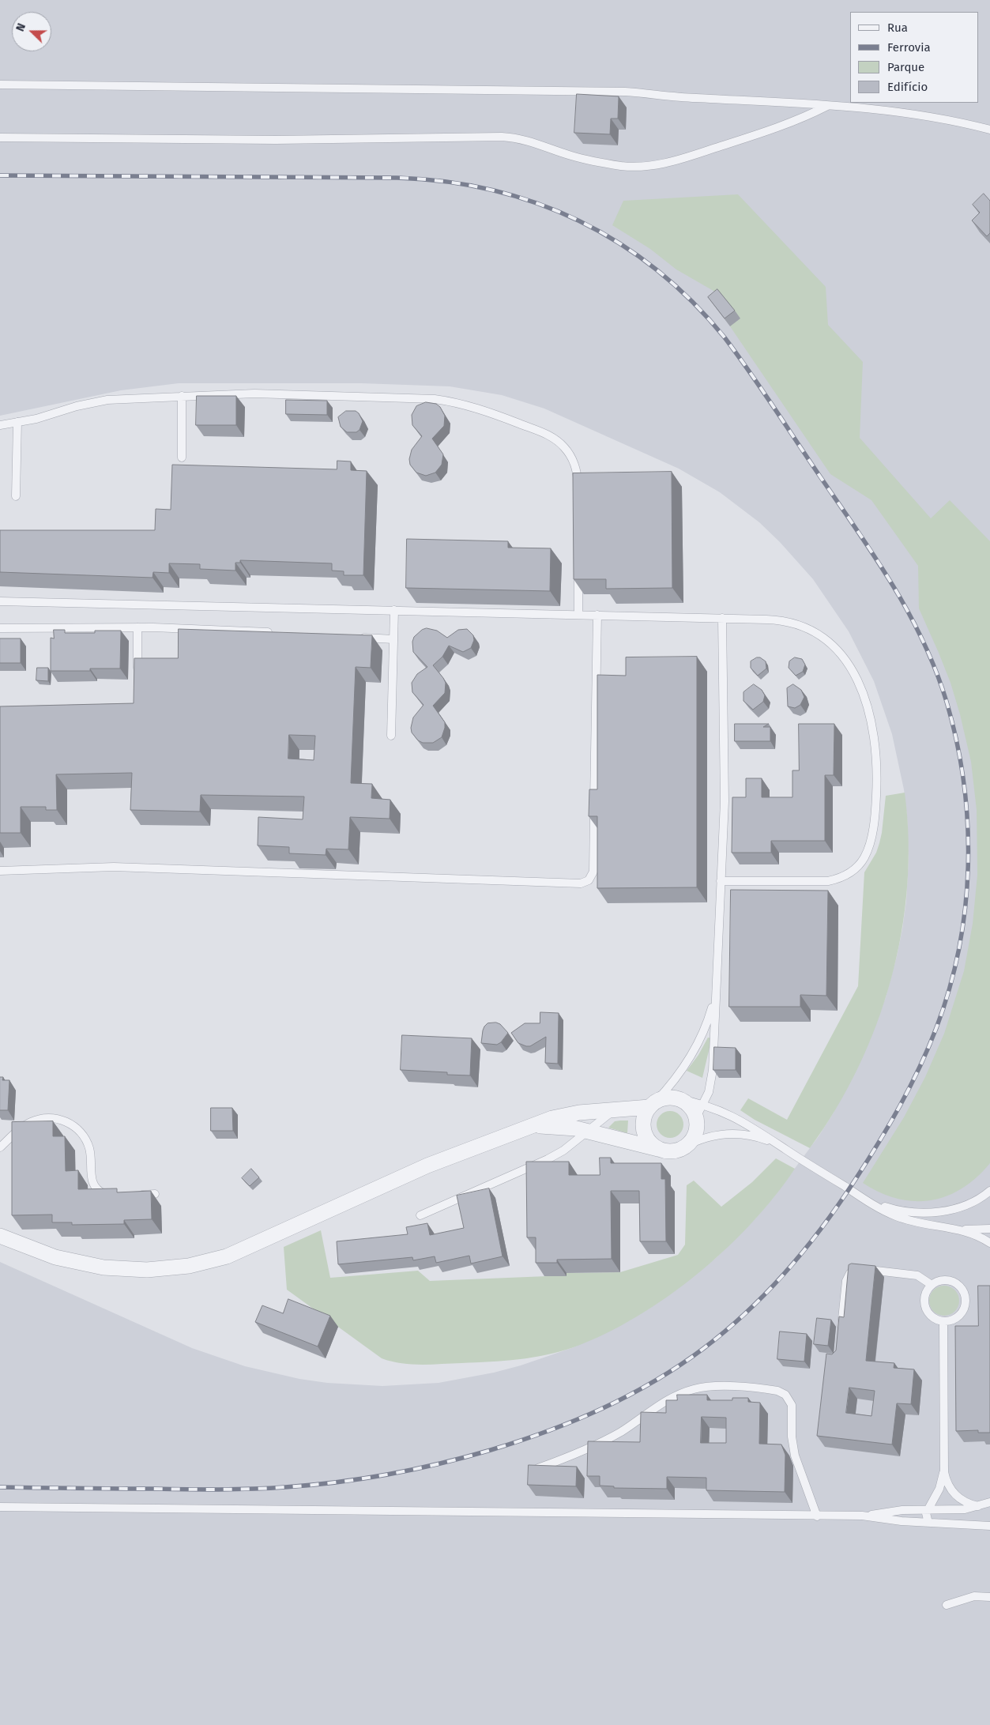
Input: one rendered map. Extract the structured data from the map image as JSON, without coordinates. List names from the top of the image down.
{
  "legend": [
    "Rua",
    "Ferrovia",
    "Parque",
    "Edifício"
  ],
  "north": "left"
}
